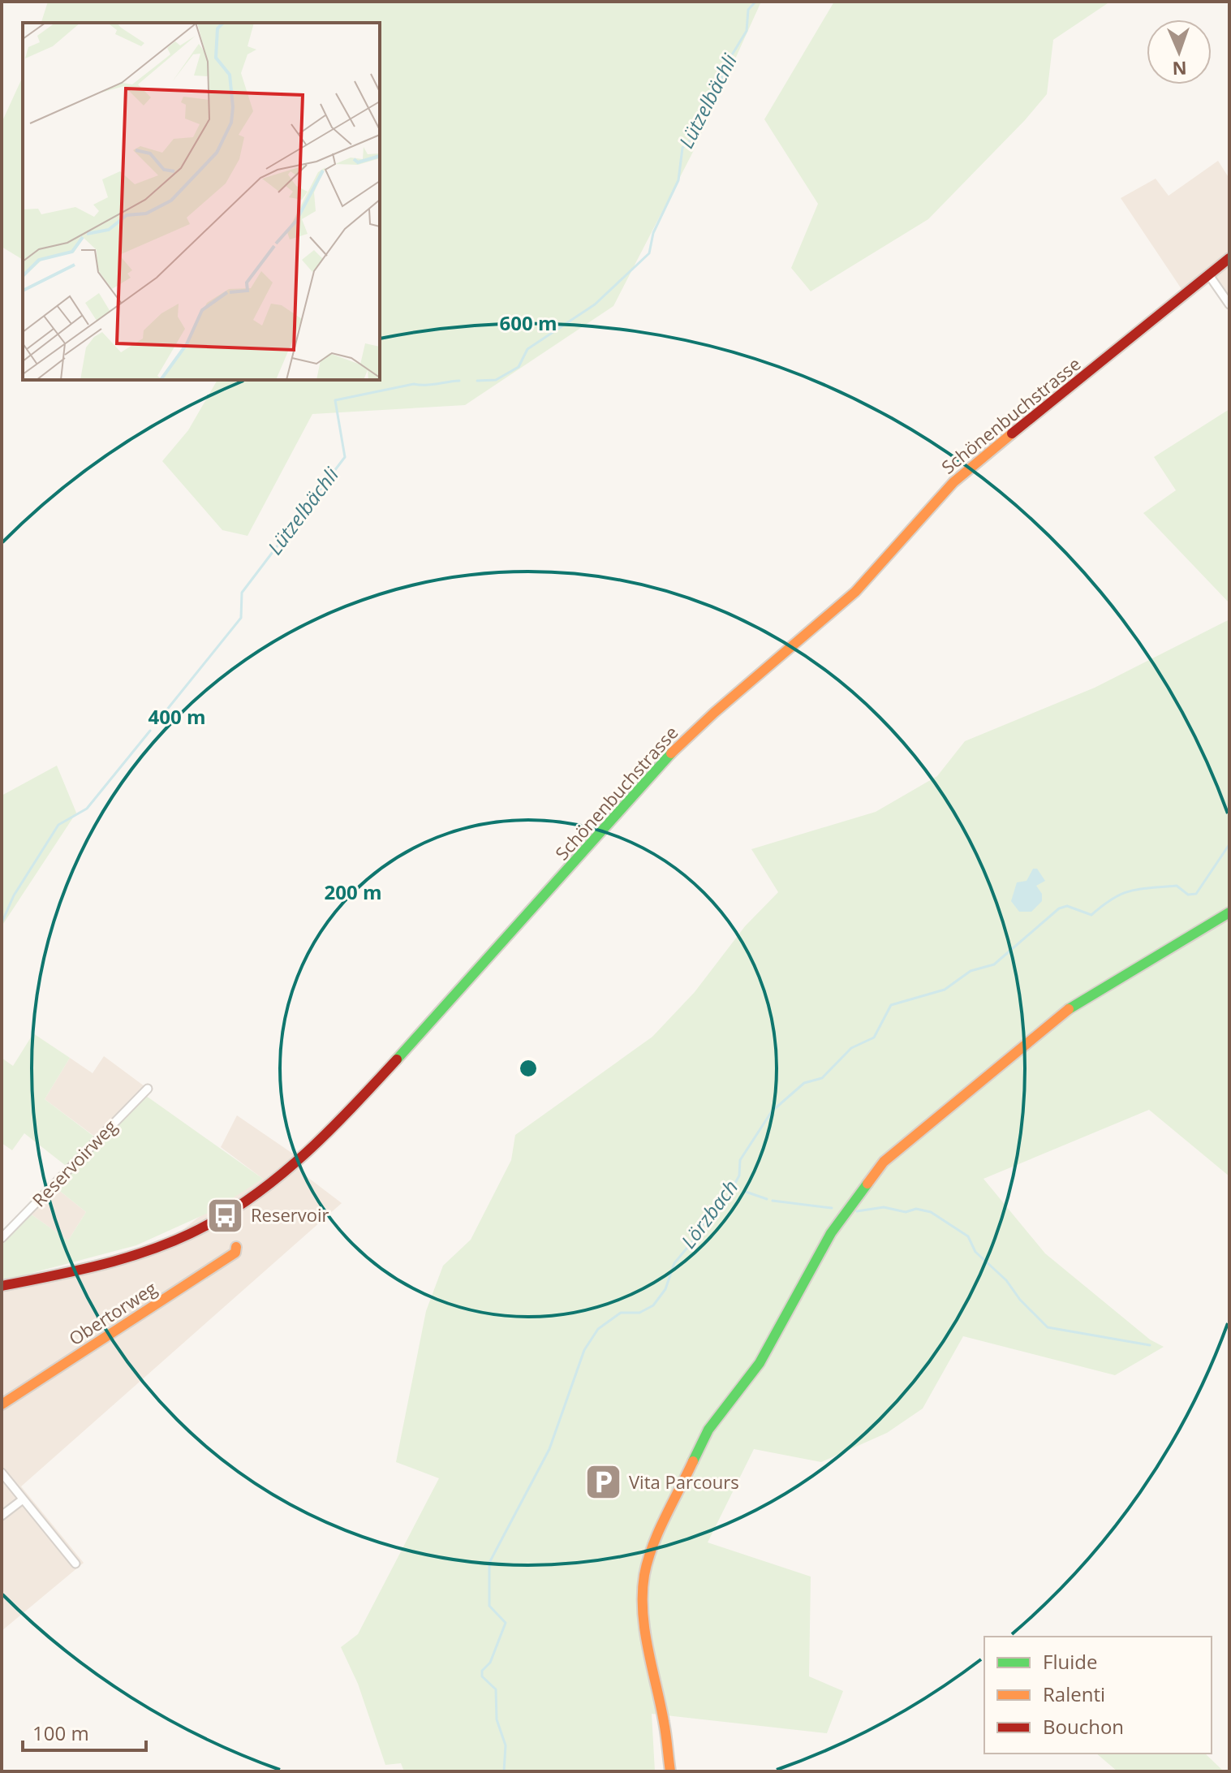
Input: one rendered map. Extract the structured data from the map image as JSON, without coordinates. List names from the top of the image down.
{
  "streets": {
    "street": ["Schönenbuchstrasse", "Reservoirweg", "Obertorweg"]
  },
  "water": ["Lützelbächli", "Lörzbach"],
  "places": {
    "bus stop": ["Reservoir"],
    "parking": ["Vita Parcours"]
  },
  "legend": ["Fluide", "Ralenti", "Bouchon"],
  "scale_bar": "100 m",
  "north": "bottom",
  "rings": ["600 m", "400 m", "200 m"]
}
